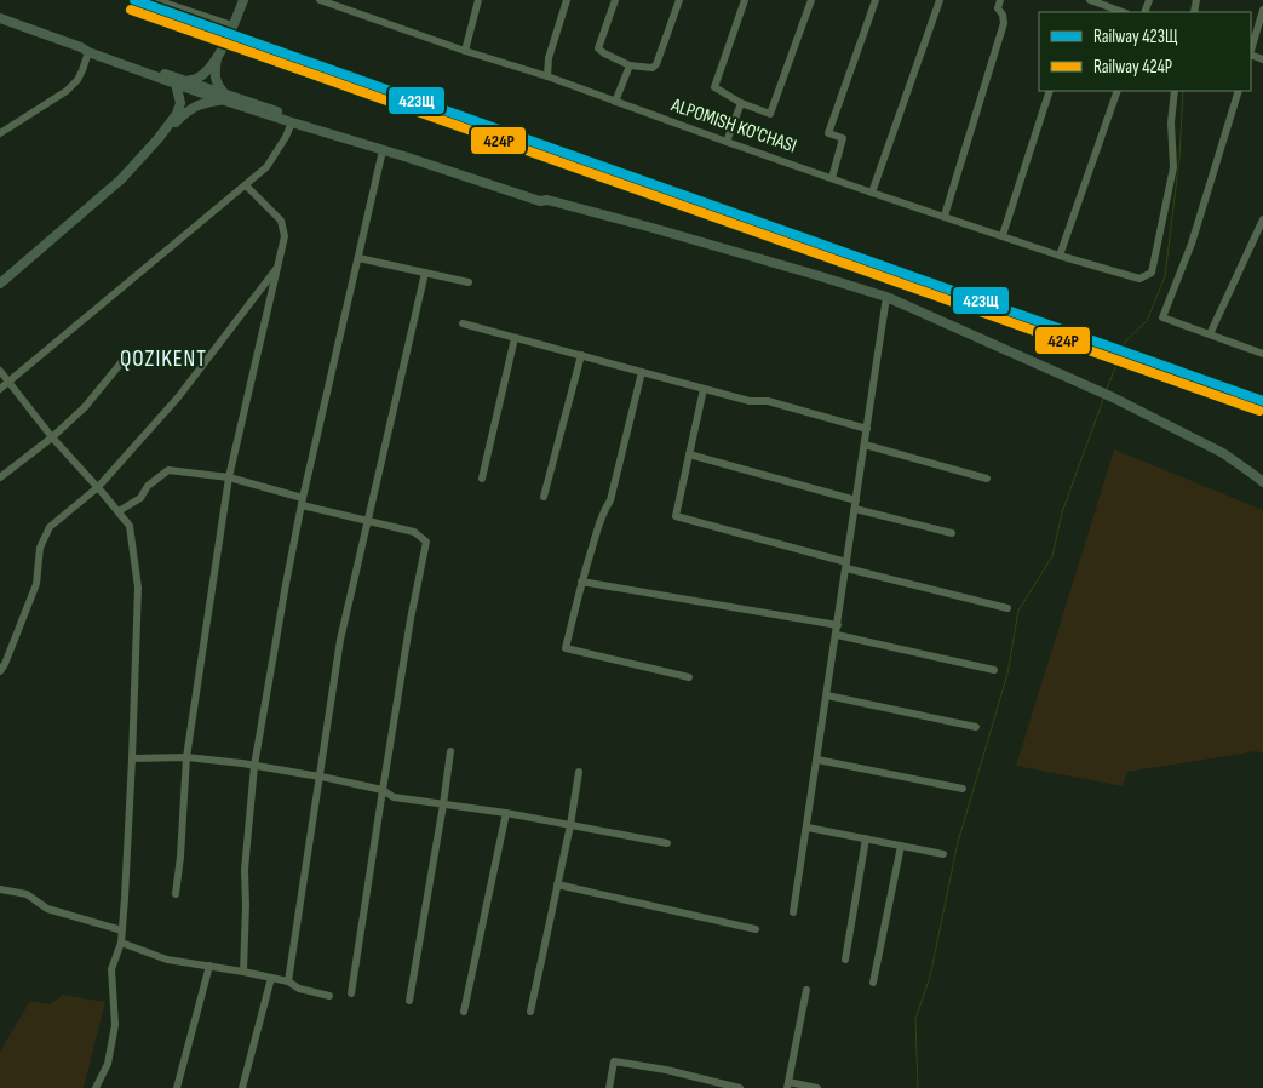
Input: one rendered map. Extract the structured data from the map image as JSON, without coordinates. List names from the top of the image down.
{
  "streets": {
    "street": ["ALPOMISH KO'CHASI"]
  },
  "districts": ["QOZIKENT"],
  "lines": ["rail line 423Щ", "rail line 424Р"],
  "legend": ["Railway 423Щ", "Railway 424Р"]
}
